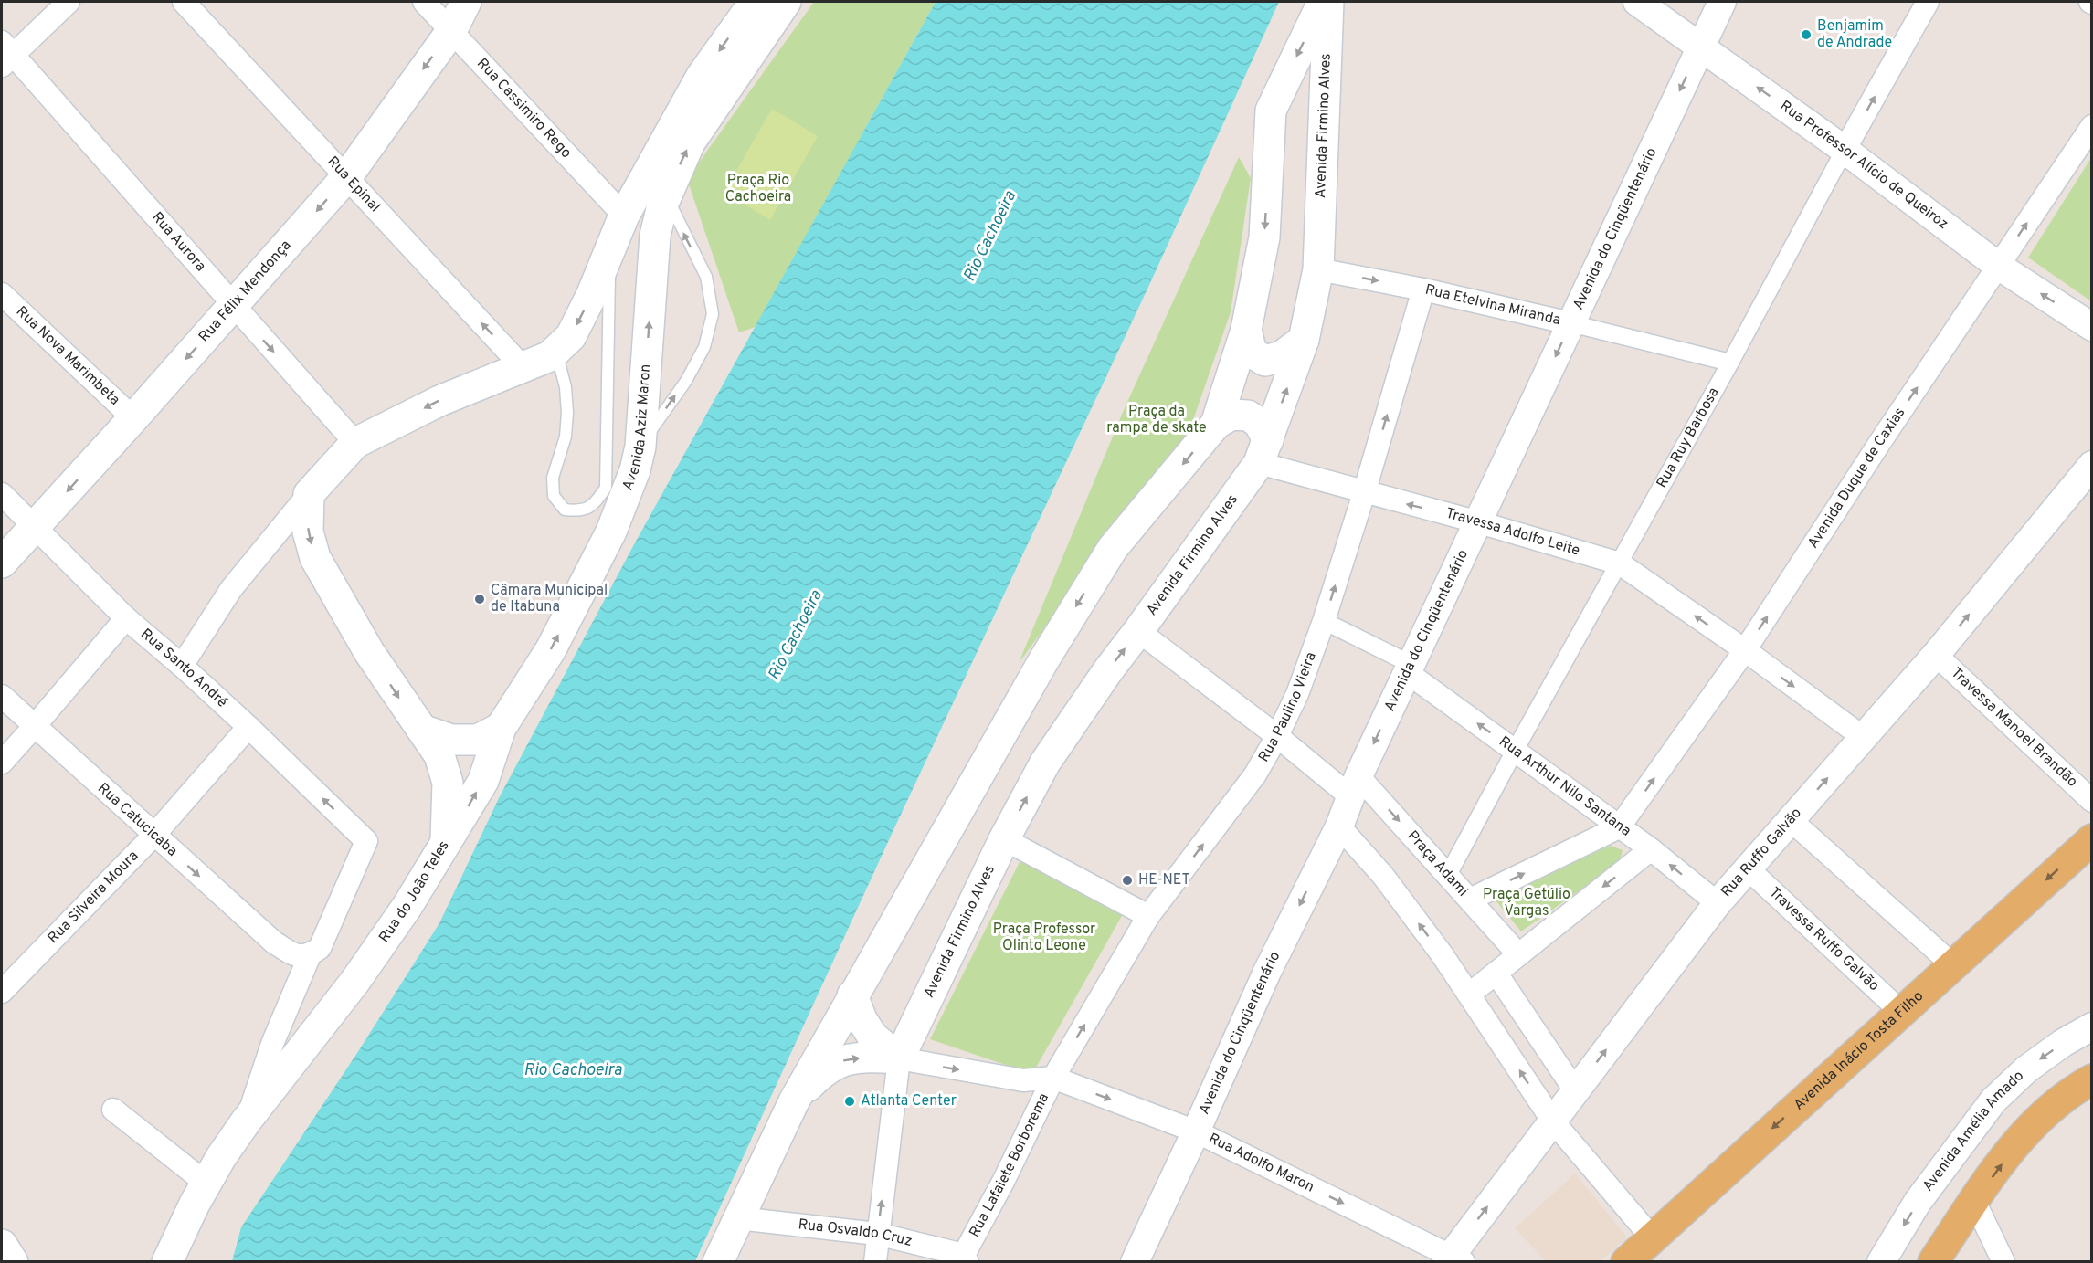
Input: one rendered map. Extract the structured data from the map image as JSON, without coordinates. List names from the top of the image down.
{
  "streets": {
    "main road": [
      "Avenida Firmino Alves",
      "Rua Félix Mendonça",
      "Avenida Aziz Maron",
      "Rua do João Teles",
      "Avenida Inácio Tosta Filho"
    ],
    "street": [
      "Rua Cassimiro Rego",
      "Rua Professor Alício de Queiroz",
      "Rua Epinal",
      "Avenida do Cinqüentenário",
      "Rua Aurora",
      "Rua Etelvina Miranda",
      "Rua Nova Marimbeta",
      "Rua Ruy Barbosa",
      "Avenida Duque de Caxias",
      "Travessa Adolfo Leite",
      "Rua Santo André",
      "Rua Paulino Vieira",
      "Travessa Manoel Brandão",
      "Rua Arthur Nilo Santana",
      "Rua Catucicaba",
      "Rua Ruffo Galvão",
      "Praça Adami",
      "Rua Silveira Moura",
      "Travessa Ruffo Galvão",
      "Avenida Amélia Amado",
      "Rua Adolfo Maron",
      "Rua Lafaiete Borborema",
      "Rua Osvaldo Cruz"
    ]
  },
  "crossings": [
    ["Rua Cassimiro Rego", "Rua Félix Mendonça"],
    ["Avenida Firmino Alves", "Rua Etelvina Miranda"],
    ["Avenida Firmino Alves", "Travessa Adolfo Leite"],
    ["Avenida Firmino Alves", "Praça Adami"],
    ["Avenida Firmino Alves", "Rua Osvaldo Cruz"],
    ["Rua Professor Alício de Queiroz", "Avenida do Cinqüentenário"],
    ["Rua Professor Alício de Queiroz", "Rua Ruy Barbosa"],
    ["Rua Professor Alício de Queiroz", "Avenida Duque de Caxias"],
    ["Rua Epinal", "Rua Félix Mendonça"],
    ["Avenida do Cinqüentenário", "Rua Etelvina Miranda"],
    ["Avenida do Cinqüentenário", "Travessa Adolfo Leite"],
    ["Avenida do Cinqüentenário", "Rua Arthur Nilo Santana"],
    ["Avenida do Cinqüentenário", "Praça Adami"],
    ["Avenida do Cinqüentenário", "Rua Adolfo Maron"],
    ["Rua Aurora", "Rua Félix Mendonça"],
    ["Rua Félix Mendonça", "Rua Nova Marimbeta"],
    ["Rua Félix Mendonça", "Rua Santo André"],
    ["Rua Etelvina Miranda", "Rua Ruy Barbosa"],
    ["Rua Etelvina Miranda", "Rua Paulino Vieira"],
    ["Avenida Aziz Maron", "Rua do João Teles"],
    ["Rua Ruy Barbosa", "Travessa Adolfo Leite"],
    ["Rua Ruy Barbosa", "Rua Arthur Nilo Santana"],
    ["Rua Ruy Barbosa", "Praça Adami"],
    ["Avenida Duque de Caxias", "Travessa Adolfo Leite"],
    ["Avenida Duque de Caxias", "Rua Arthur Nilo Santana"],
    ["Travessa Adolfo Leite", "Rua Paulino Vieira"],
    ["Travessa Adolfo Leite", "Rua Ruffo Galvão"],
    ["Rua Santo André", "Rua Catucicaba"],
    ["Rua Santo André", "Rua Silveira Moura"],
    ["Rua Paulino Vieira", "Rua Arthur Nilo Santana"],
    ["Rua Paulino Vieira", "Praça Adami"],
    ["Rua Paulino Vieira", "Rua Adolfo Maron"],
    ["Rua Paulino Vieira", "Rua Lafaiete Borborema"],
    ["Travessa Manoel Brandão", "Rua Ruffo Galvão"],
    ["Rua Arthur Nilo Santana", "Rua Ruffo Galvão"],
    ["Rua Catucicaba", "Rua Silveira Moura"],
    ["Rua Ruffo Galvão", "Travessa Ruffo Galvão"],
    ["Rua Ruffo Galvão", "Rua Adolfo Maron"],
    ["Travessa Ruffo Galvão", "Avenida Inácio Tosta Filho"],
    ["Rua Adolfo Maron", "Rua Lafaiete Borborema"],
    ["Rua Lafaiete Borborema", "Rua Osvaldo Cruz"]
  ],
  "one_way": [
    "Rua Professor Alício de Queiroz",
    "Rua Epinal",
    "Avenida do Cinqüentenário",
    "Rua Aurora",
    "Avenida Duque de Caxias",
    "Rua Santo André",
    "Rua Paulino Vieira",
    "Rua Catucicaba",
    "Avenida Amélia Amado",
    "Rua Adolfo Maron"
  ],
  "water": ["Rio Cachoeira"],
  "parks": [
    "Praça Rio Cachoeira",
    "Praça da rampa de skate",
    "Praça Getúlio Vargas",
    "Praça Professor Olinto Leone"
  ],
  "places": [
    "Benjamim de Andrade",
    "Câmara Municipal de Itabuna",
    "HE-NET",
    "Atlanta Center"
  ]
}
